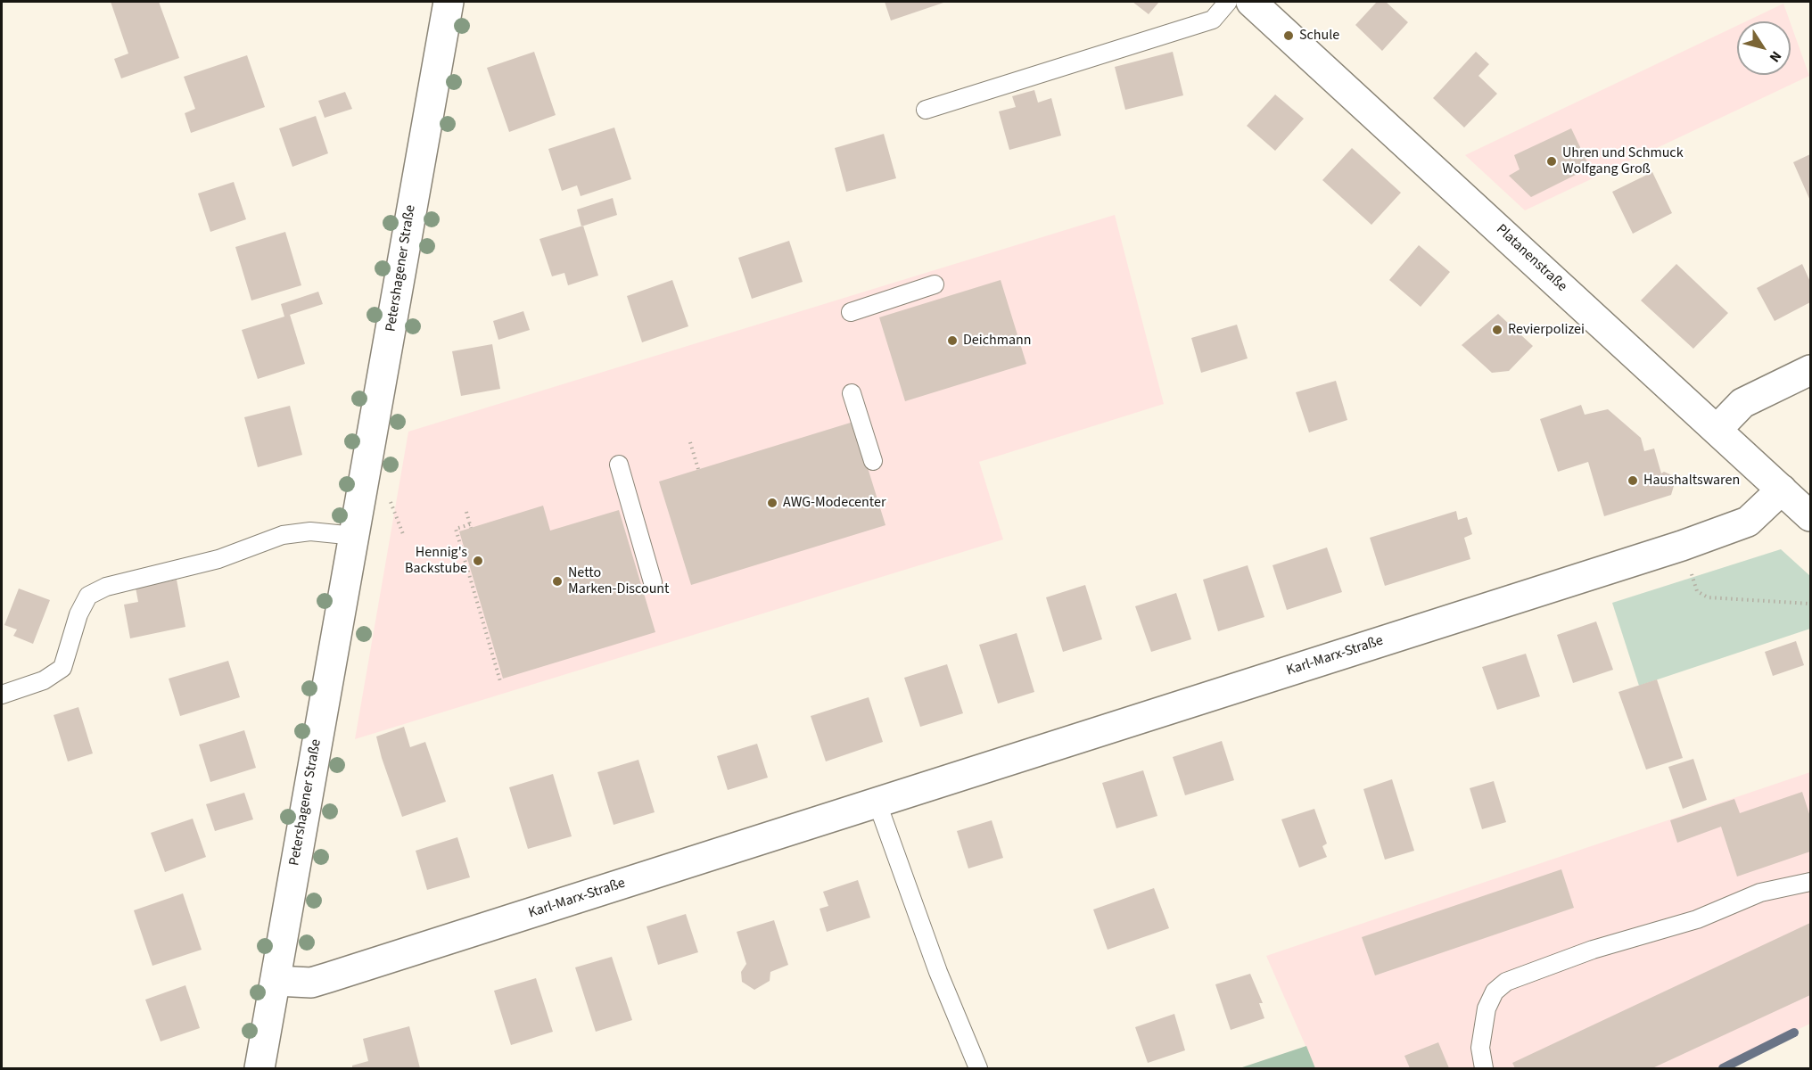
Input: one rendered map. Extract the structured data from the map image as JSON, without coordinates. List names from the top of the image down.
{
  "streets": {
    "street": ["Platanenstraße", "Petershagener Straße", "Karl-Marx-Straße"]
  },
  "crossings": [
    ["Platanenstraße", "Karl-Marx-Straße"],
    ["Petershagener Straße", "Karl-Marx-Straße"]
  ],
  "places": [
    "Schule",
    "Uhren und Schmuck Wolfgang Groß",
    "Revierpolizei",
    "Deichmann",
    "Haushaltswaren",
    "AWG-Modecenter",
    "Hennig's Backstube",
    "Netto Marken-Discount"
  ],
  "north": "bottom right"
}
